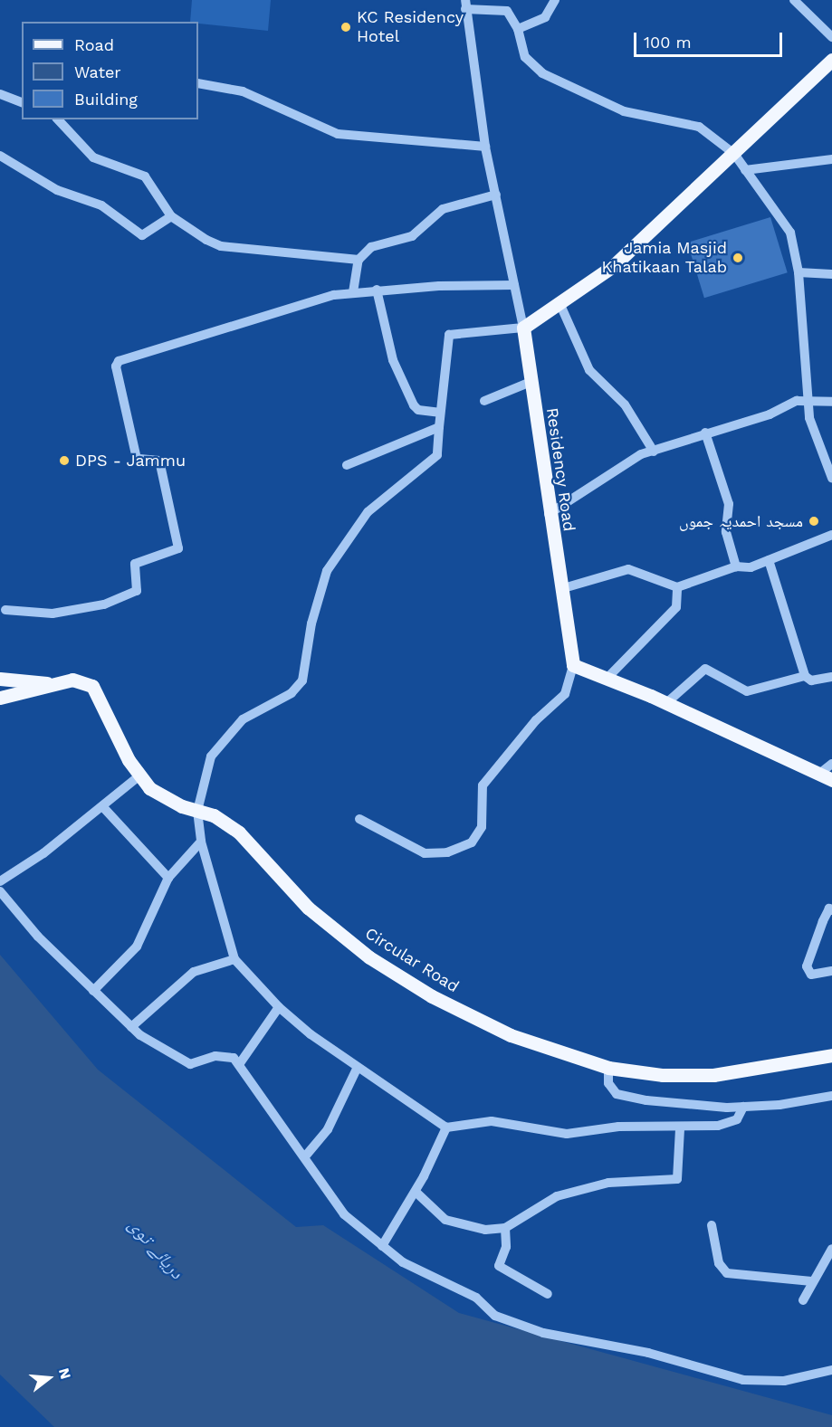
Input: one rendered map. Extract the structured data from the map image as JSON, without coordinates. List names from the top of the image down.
{
  "streets": {
    "main road": ["Residency Road", "Circular Road"]
  },
  "water": ["دریائے توی"],
  "places": [
    "KC Residency Hotel",
    "Jamia Masjid Khatikaan Talab",
    "DPS - Jammu",
    "مسجد احمدیہ جموں"
  ],
  "legend": ["Road", "Water", "Building"],
  "scale_bar": "100 m",
  "north": "right"
}
